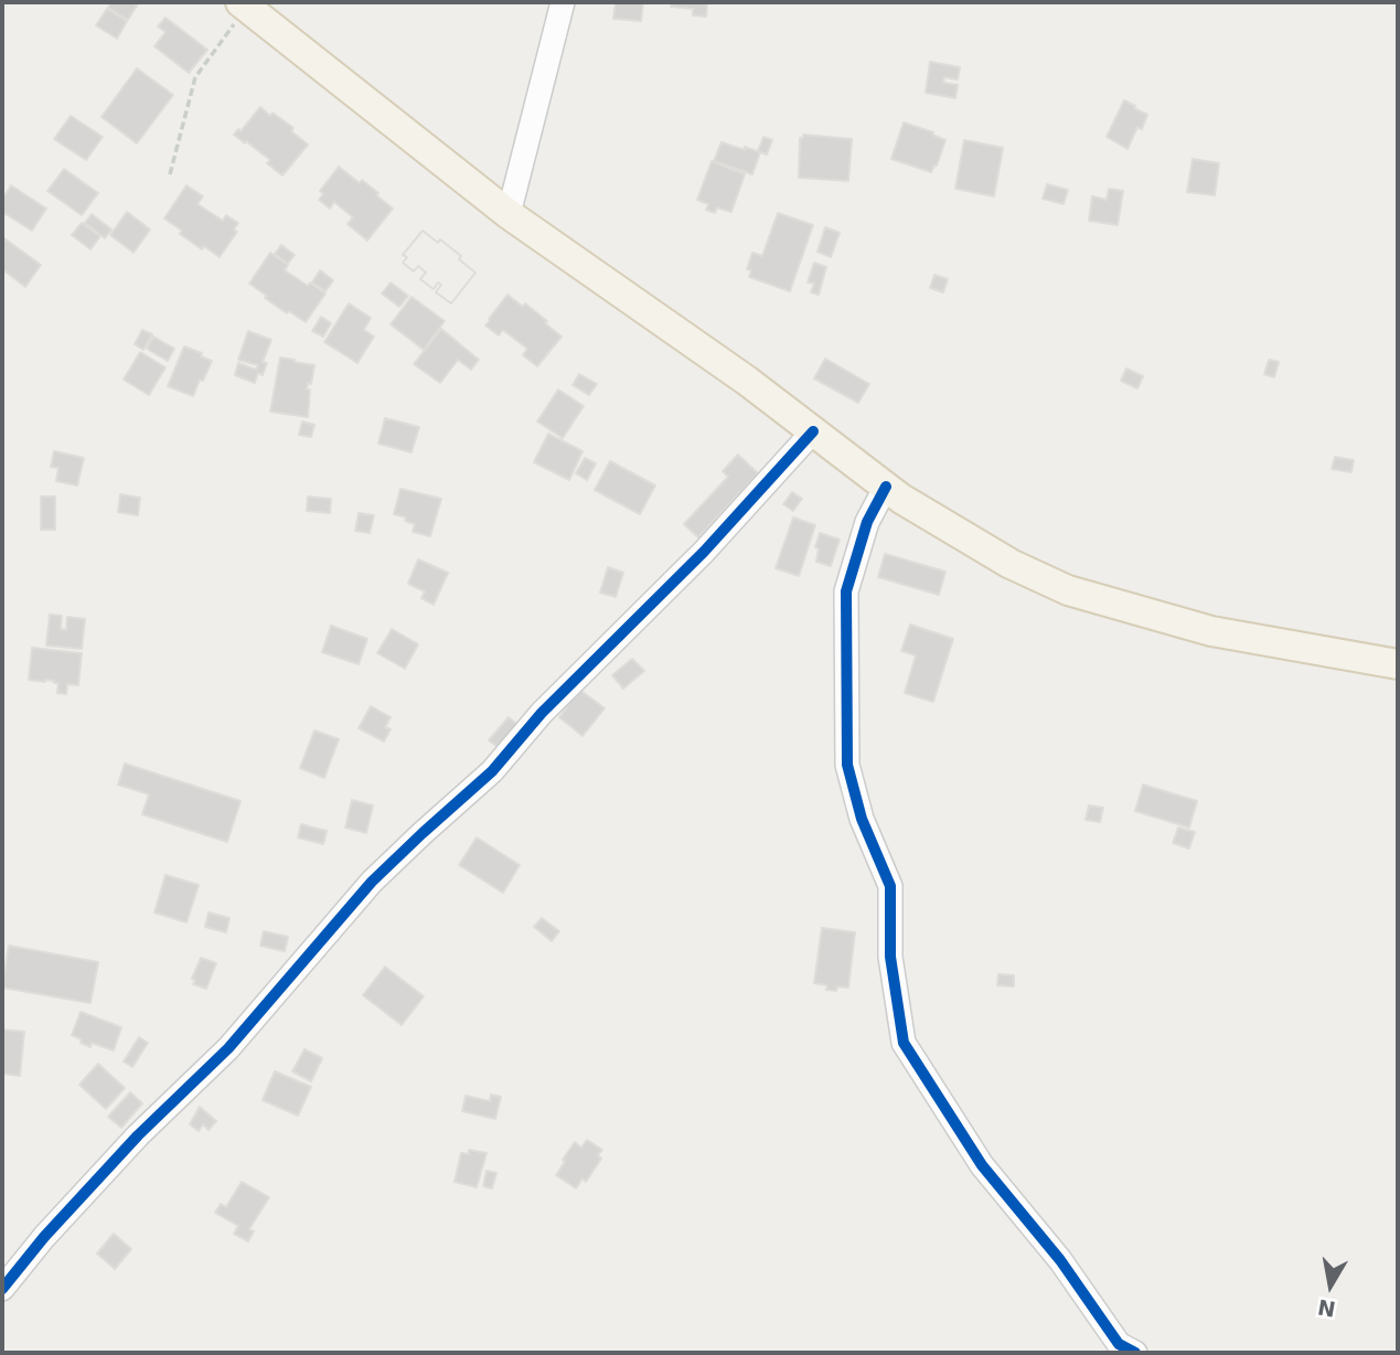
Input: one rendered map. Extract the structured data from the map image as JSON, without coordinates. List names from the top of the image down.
{
  "north": "bottom"
}
